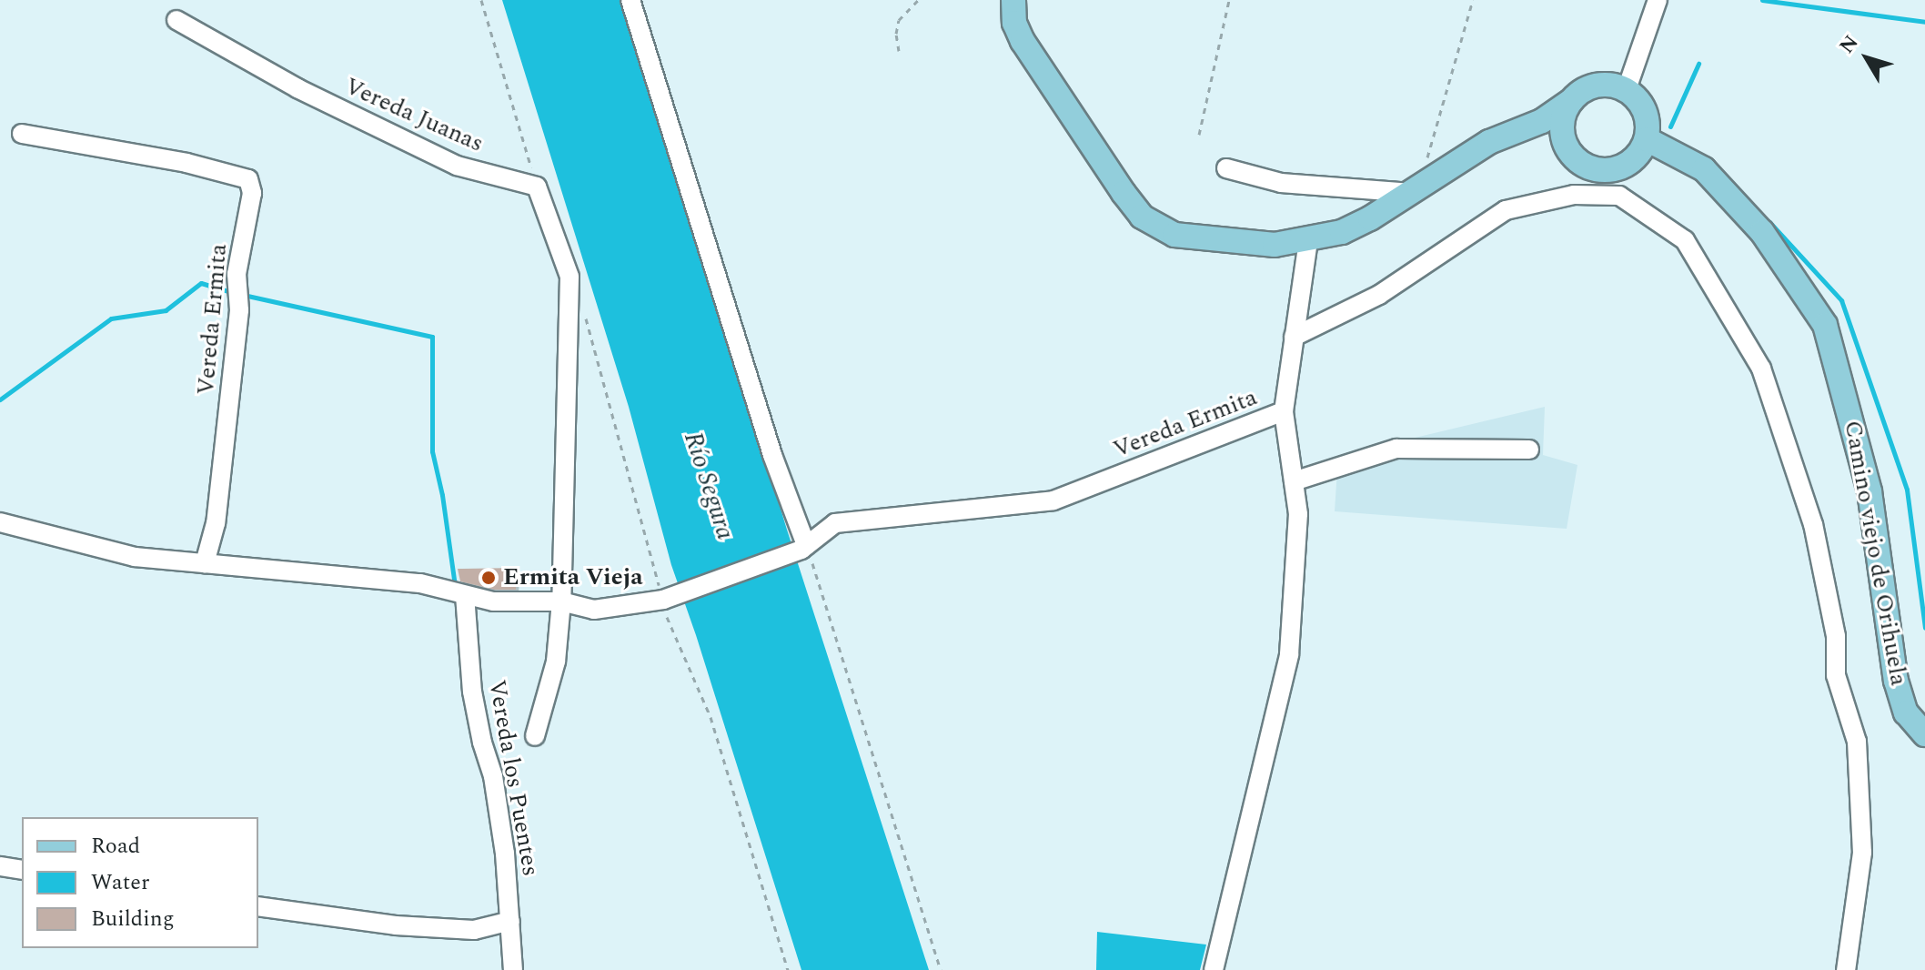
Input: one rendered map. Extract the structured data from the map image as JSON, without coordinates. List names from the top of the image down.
{
  "streets": {
    "main road": ["Camino viejo de Orihuela"],
    "street": ["Vereda Juanas", "Vereda Ermita", "Vereda los Puentes"]
  },
  "crossings": [
    ["Vereda Juanas", "Vereda Ermita"],
    ["Vereda Ermita", "Vereda los Puentes"]
  ],
  "water": ["Río Segura"],
  "places": ["Ermita Vieja"],
  "legend": ["Road", "Water", "Building"],
  "north": "top left"
}
